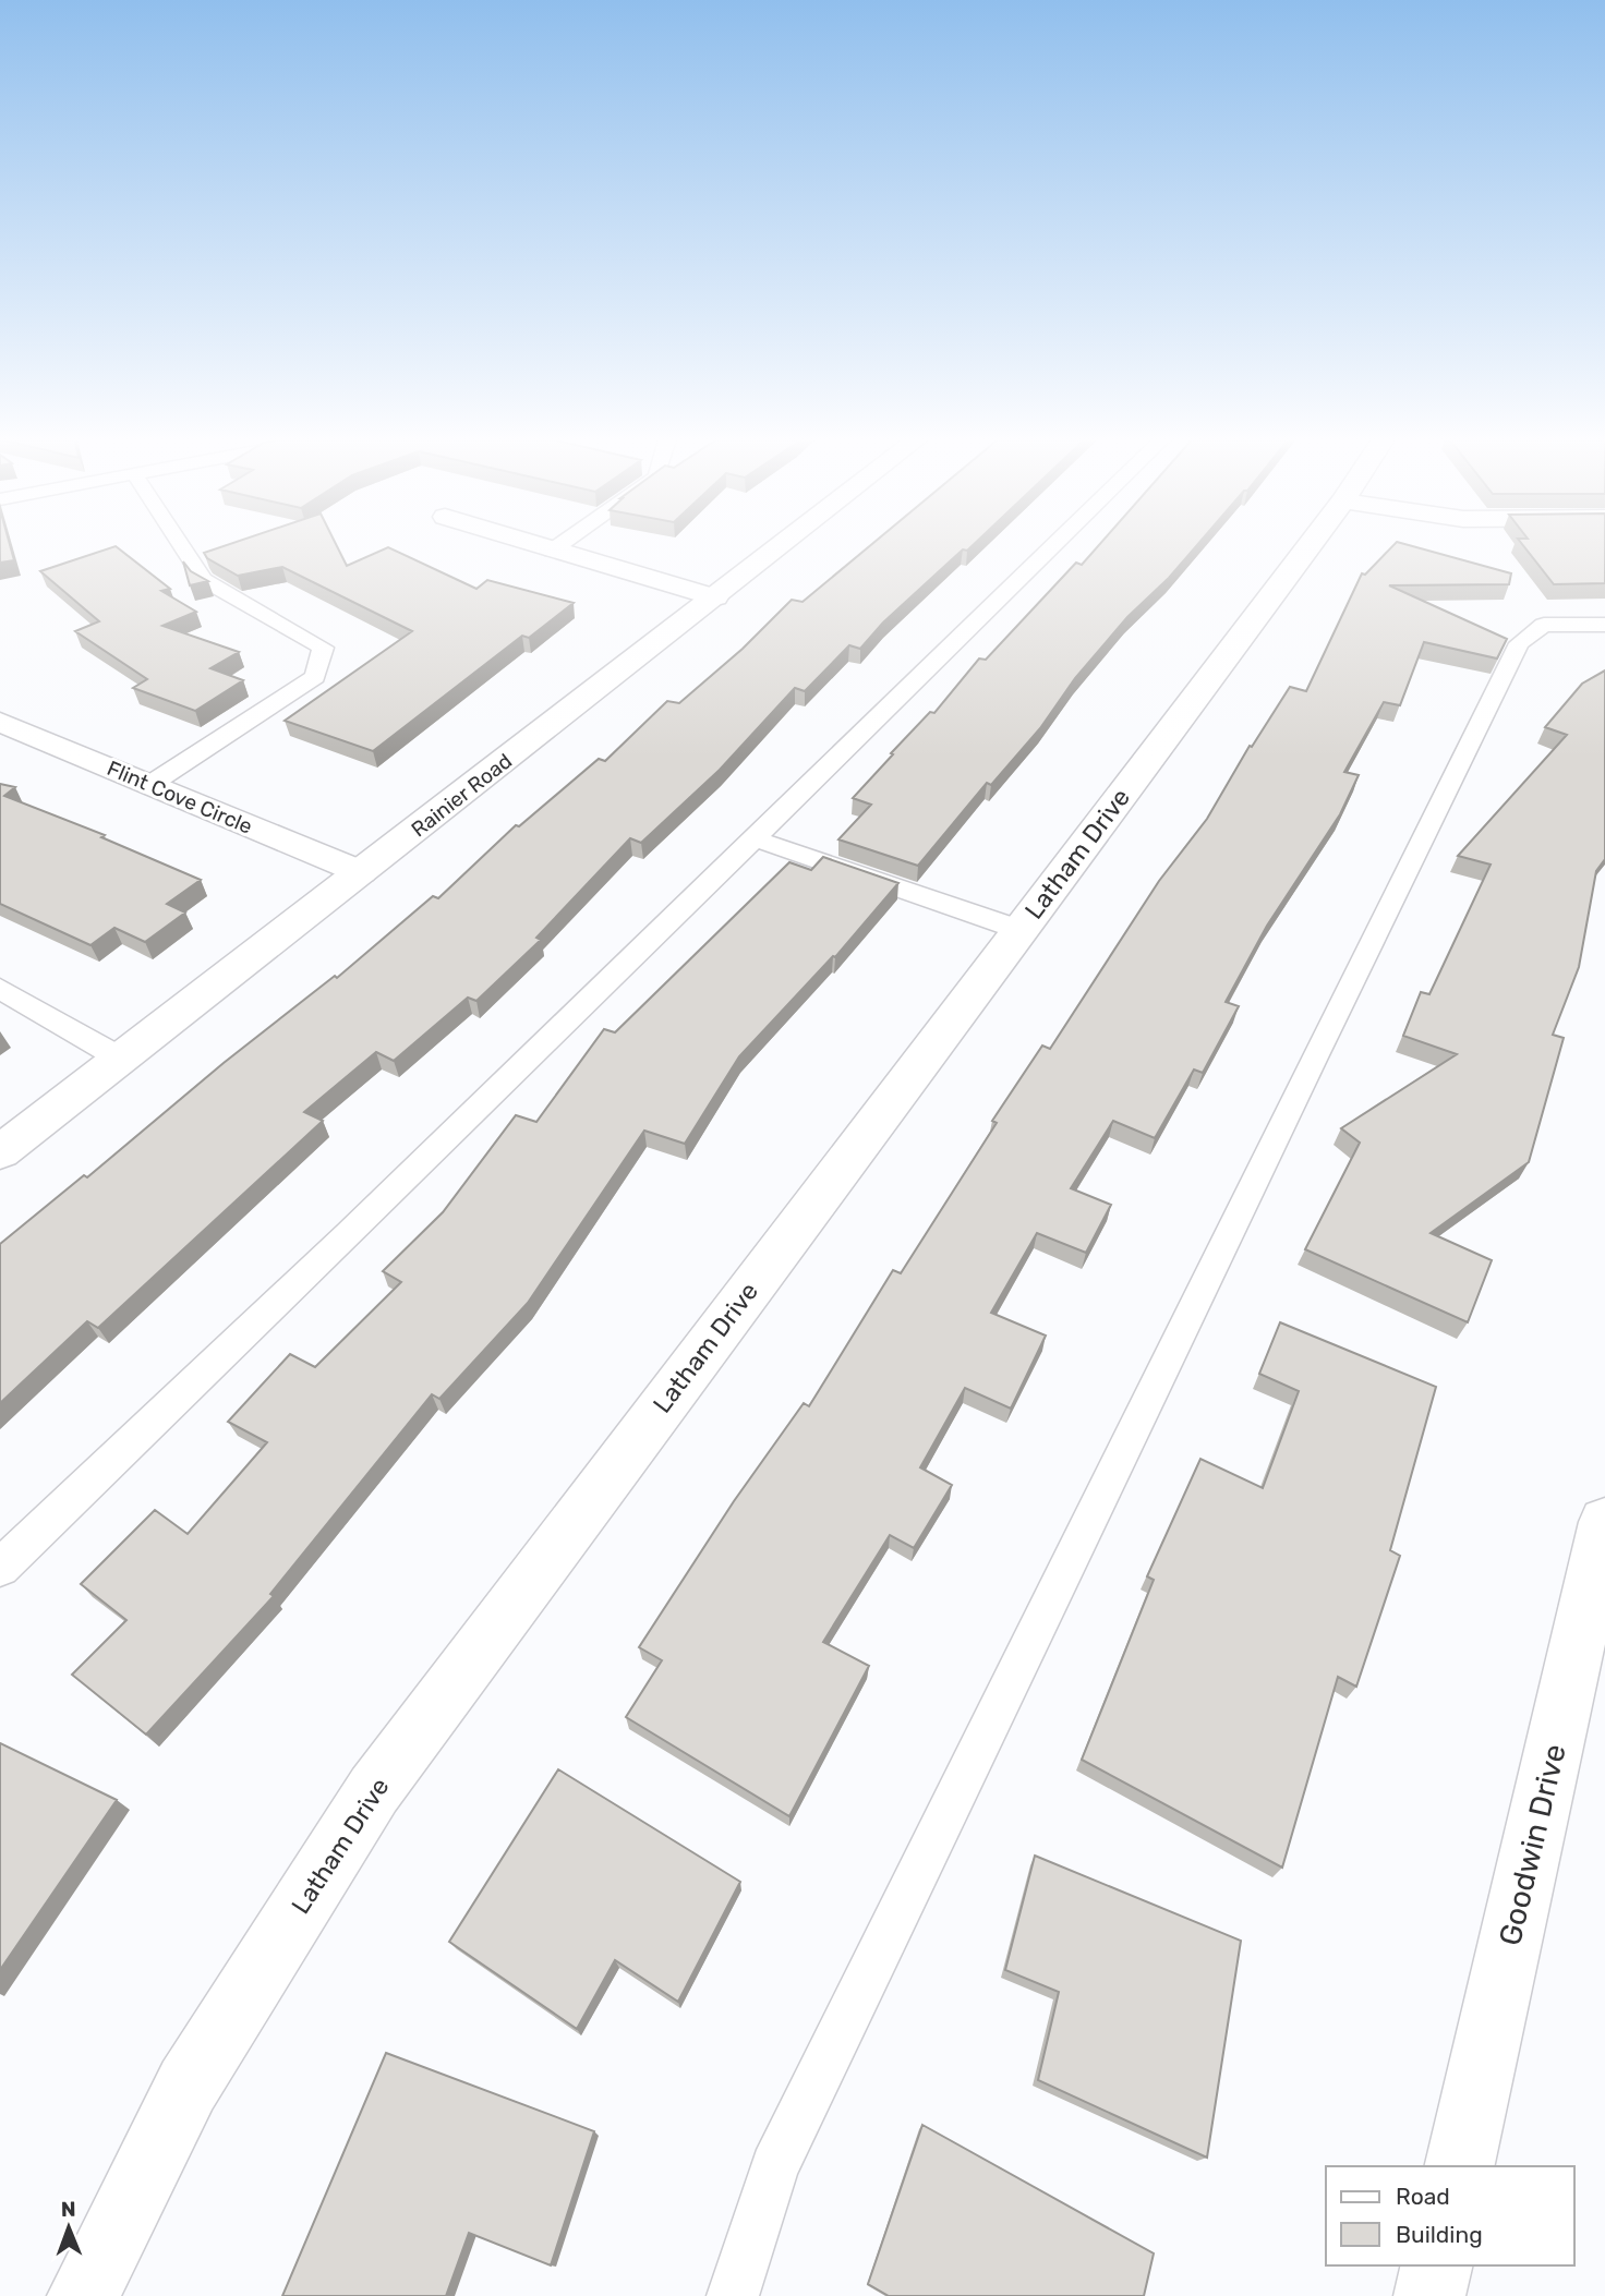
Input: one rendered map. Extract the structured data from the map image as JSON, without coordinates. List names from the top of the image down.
{
  "streets": {
    "street": [
      "Rainier Road",
      "Flint Cove Circle",
      "Latham Drive",
      "Goodwin Drive"
    ]
  },
  "crossings": [
    ["Rainier Road", "Flint Cove Circle"]
  ],
  "legend": ["Road", "Building"],
  "north": "top"
}
